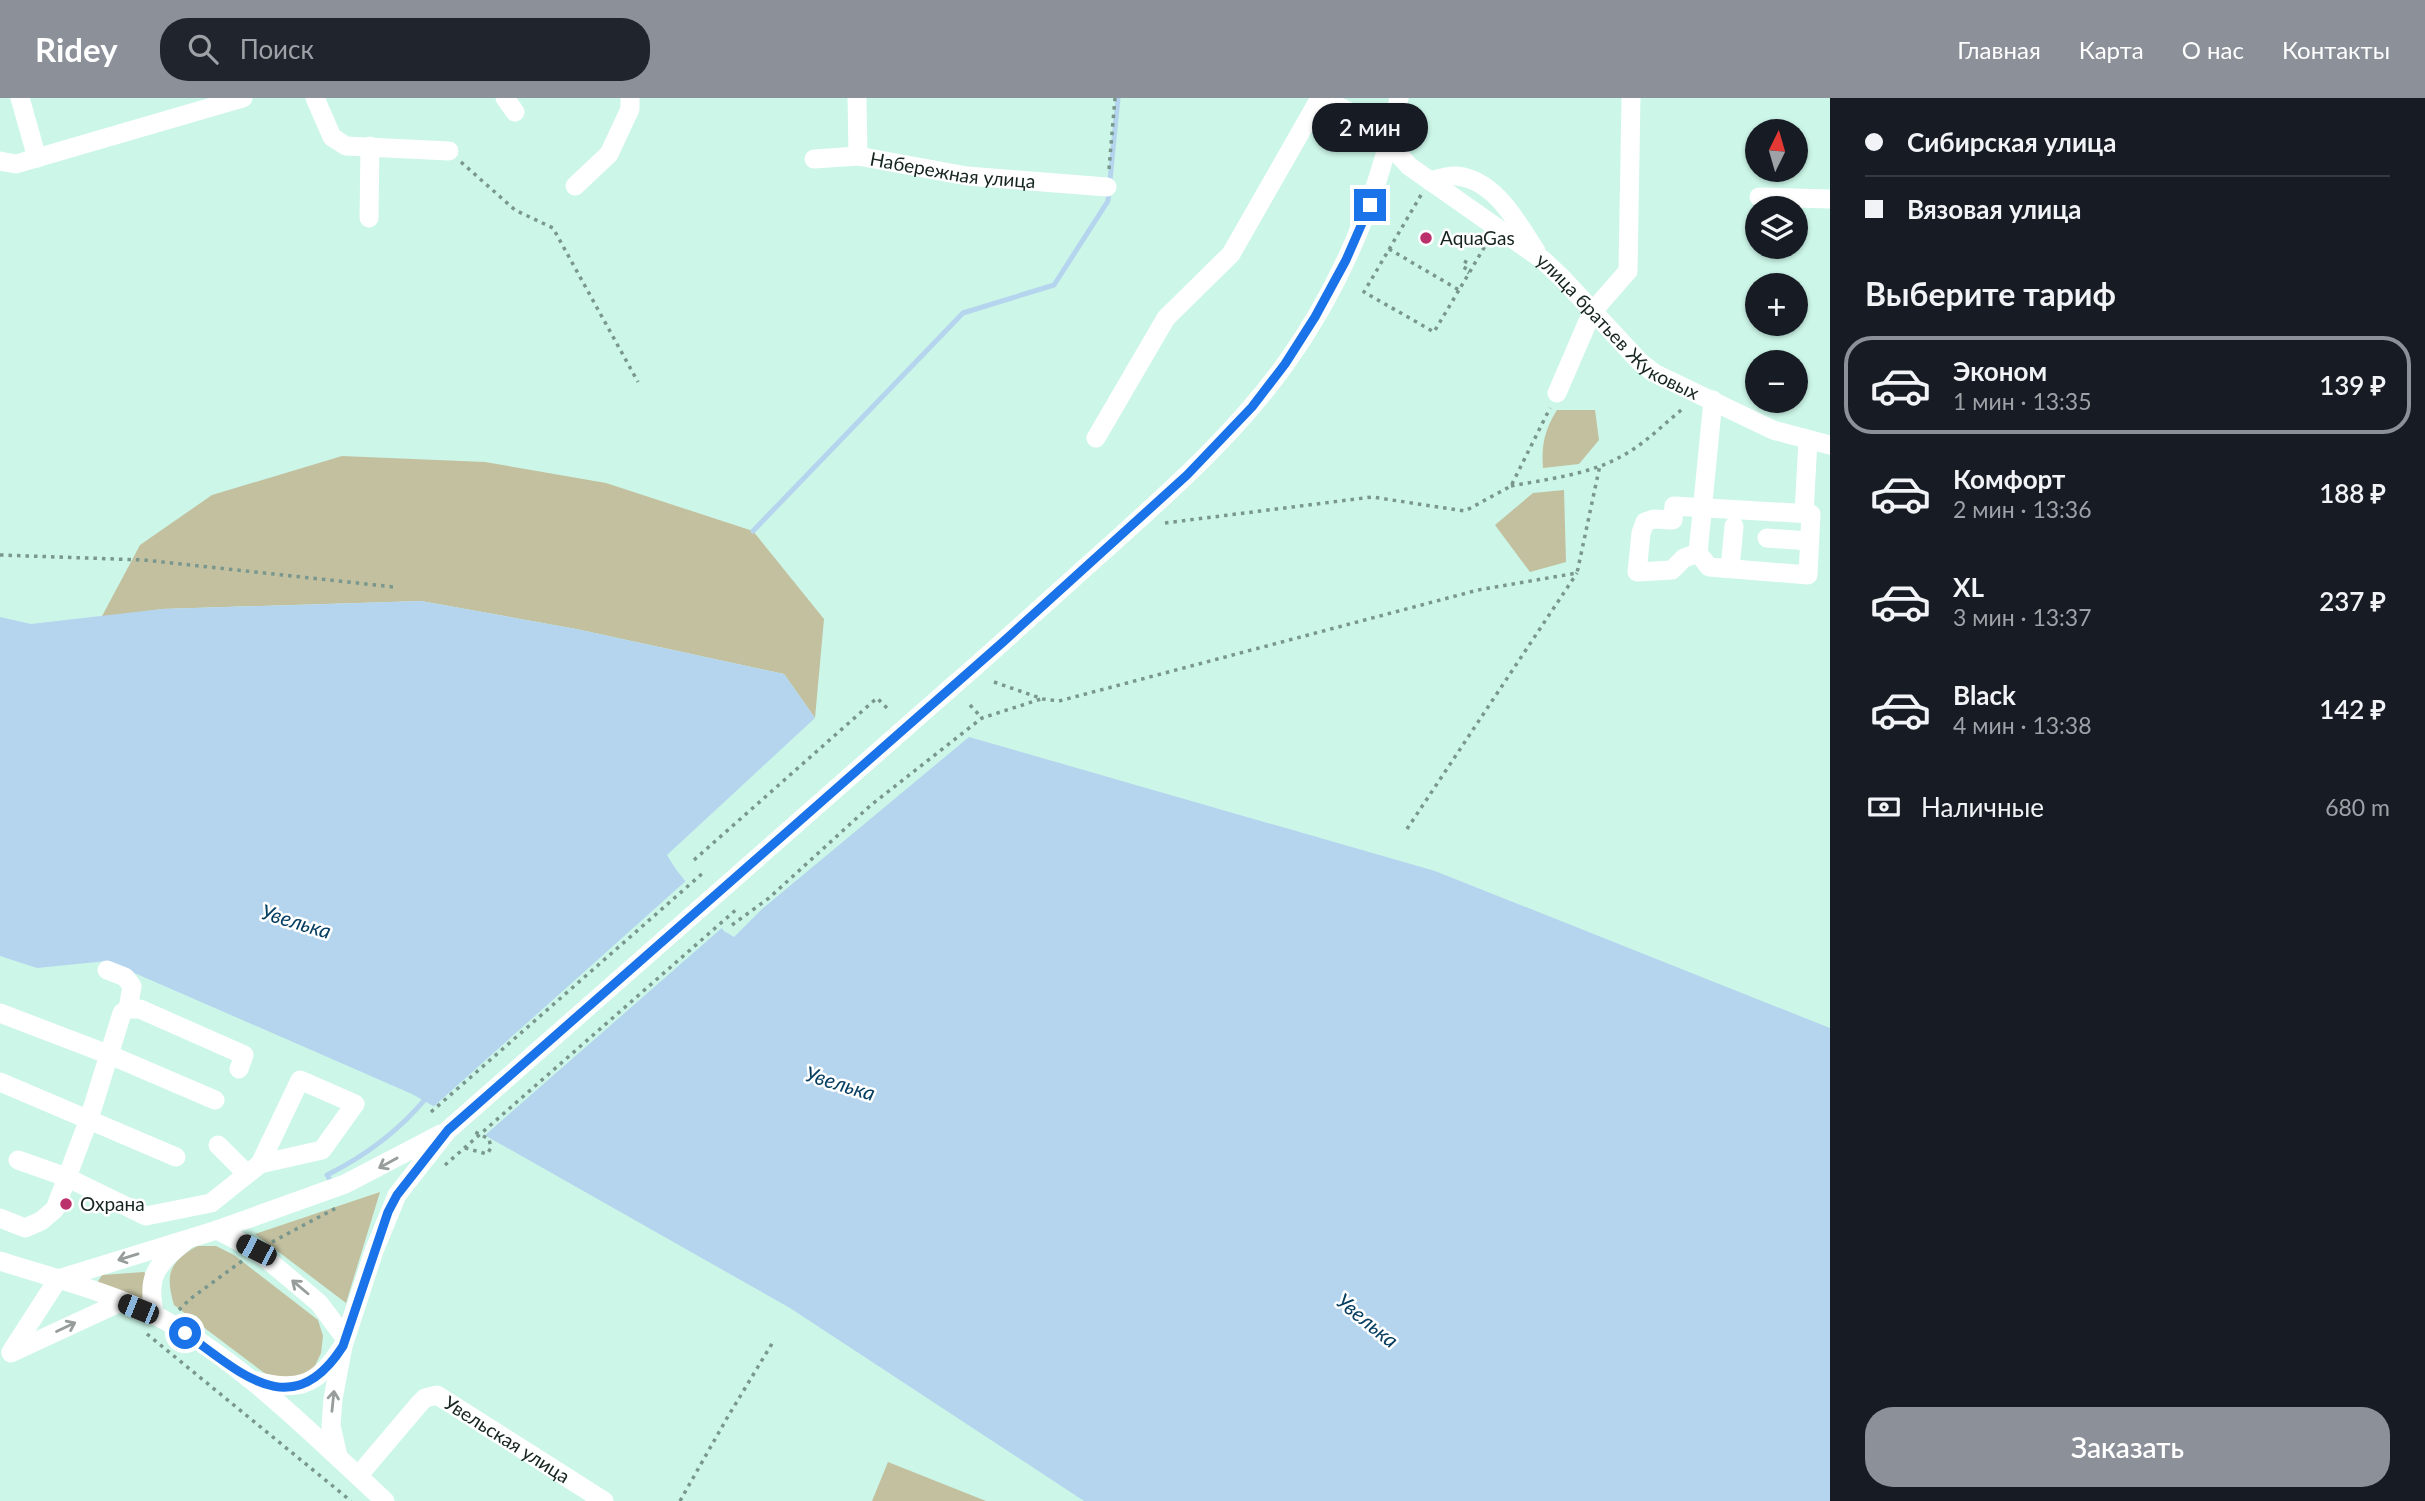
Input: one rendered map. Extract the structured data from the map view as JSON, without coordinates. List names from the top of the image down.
{
  "streets": {
    "street": ["Набережная улица", "улица братьев Жуковых", "Увельская улица"]
  },
  "water": ["Увелька"],
  "places": ["AquaGas", "Охрана"],
  "north": "top",
  "page": {
    "header": "Ridey",
    "search": "Поиск",
    "nav": [
      "Главная",
      "Карта",
      "О нас",
      "Контакты"
    ],
    "banner": ["Сибирская улица", "Вязовая улица"],
    "bubble": "2 мин",
    "map_buttons": ["+", "−"],
    "heading": "Выберите тариф",
    "list": [
      {
        "name": "Эконом",
        "note": "1 мин · 13:35",
        "value": "139 ₽"
      },
      {
        "name": "Комфорт",
        "note": "2 мин · 13:36",
        "value": "188 ₽"
      },
      {
        "name": "XL",
        "note": "3 мин · 13:37",
        "value": "237 ₽"
      },
      {
        "name": "Black",
        "note": "4 мин · 13:38",
        "value": "142 ₽"
      }
    ],
    "pay": ["Наличные", "680 m"],
    "buttons": "Заказать"
  }
}
